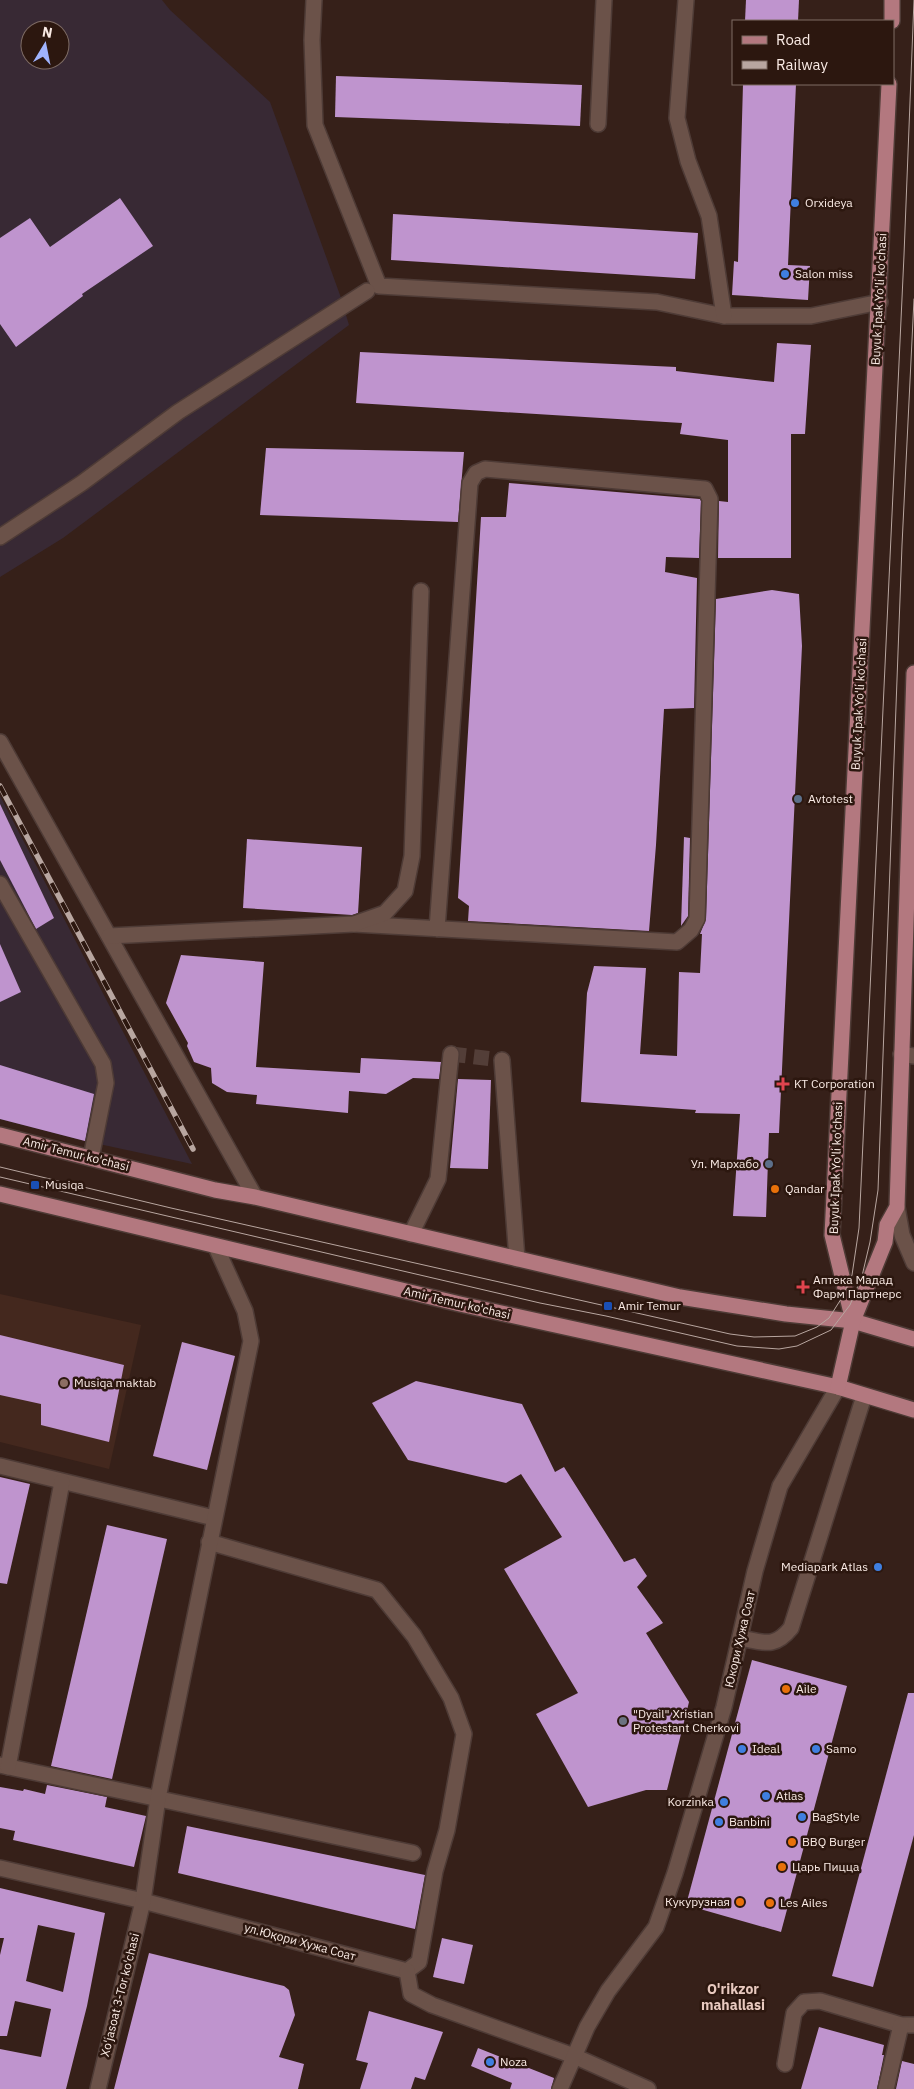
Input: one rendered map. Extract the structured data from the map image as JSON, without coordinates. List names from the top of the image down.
{
  "streets": {
    "main road": ["Buyuk Ipak Yo'li ko'chasi", "Amir Temur ko'chasi"],
    "street": ["Юкори Хужа Соат", "ул.Юқори Хужа Соат", "Xo'jasoat 3-Tor ko'chasi"]
  },
  "crossings": [
    ["Buyuk Ipak Yo'li ko'chasi", "Amir Temur ko'chasi"],
    ["Buyuk Ipak Yo'li ko'chasi", "Юкори Хужа Соат"],
    ["Amir Temur ko'chasi", "Юкори Хужа Соат"],
    ["Amir Temur ko'chasi", "Xo'jasoat 3-Tor ko'chasi"],
    ["ул.Юқори Хужа Соат", "Xo'jasoat 3-Tor ko'chasi"]
  ],
  "districts": ["O'rikzor mahallasi"],
  "places": {
    "other": [
      "Orxideya",
      "Salon miss",
      "Avtotest",
      "Ул. Мархабо",
      "Qandar",
      "Musiqa maktab",
      "Mediapark Atlas",
      "Aile",
      "\"Dyail\" Xristian Protestant Cherkovi",
      "Ideal",
      "Samo",
      "Atlas",
      "Korzinka",
      "BagStyle",
      "Banbini",
      "BBQ Burger",
      "Царь Пицца",
      "Кукурузная",
      "Les Ailes",
      "Noza"
    ],
    "health": ["KT Corporation", "Аптека Мадад Фарм Партнерс"],
    "transit": ["Musiqa", "Amir Temur"]
  },
  "legend": ["Road", "Railway"],
  "north": "top"
}
